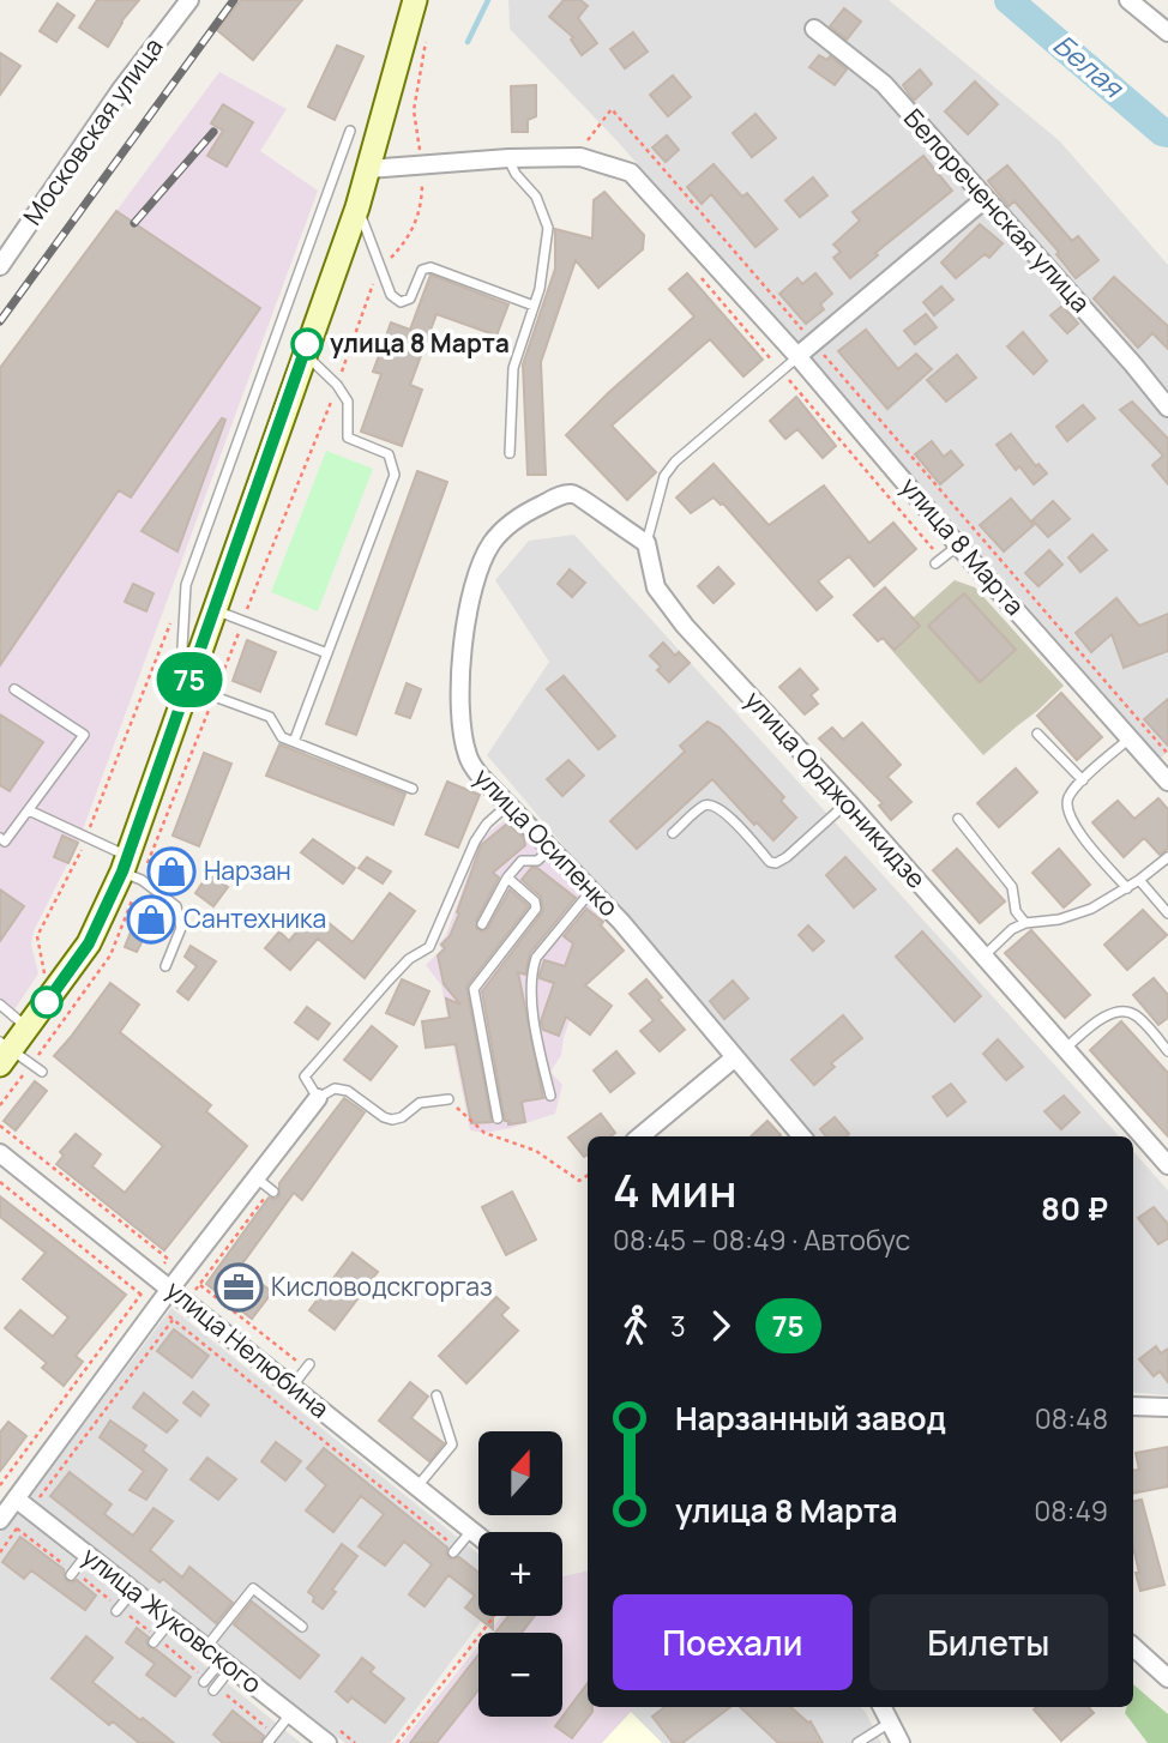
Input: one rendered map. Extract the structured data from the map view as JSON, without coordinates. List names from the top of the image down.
{
  "streets": {
    "street": [
      "Московская улица",
      "Белореченская улица",
      "улица 8 Марта",
      "улица Орджоникидзе",
      "улица Осипенко",
      "улица Нелюбина",
      "улица Жуковского"
    ]
  },
  "crossings": [
    ["улица Орджоникидзе", "улица Осипенко"]
  ],
  "water": ["Белая"],
  "places": {
    "other": ["улица 8 Марта"],
    "shop": ["Нарзан", "Сантехника"],
    "office": ["Кисловодскгоргаз"]
  },
  "lines": ["bus line 75"],
  "north": "top",
  "page": {
    "on_map": "75",
    "heading": ["4 мин", "08:45 – 08:49 · Автобус", "80 ₽"],
    "legs": ["3", "75"],
    "list": [
      {
        "name": "Нарзанный завод",
        "value": "08:48"
      },
      {
        "name": "улица 8 Марта",
        "value": "08:49"
      }
    ],
    "map_buttons": ["+", "−"],
    "buttons": ["Поехали", "Билеты"]
  }
}
